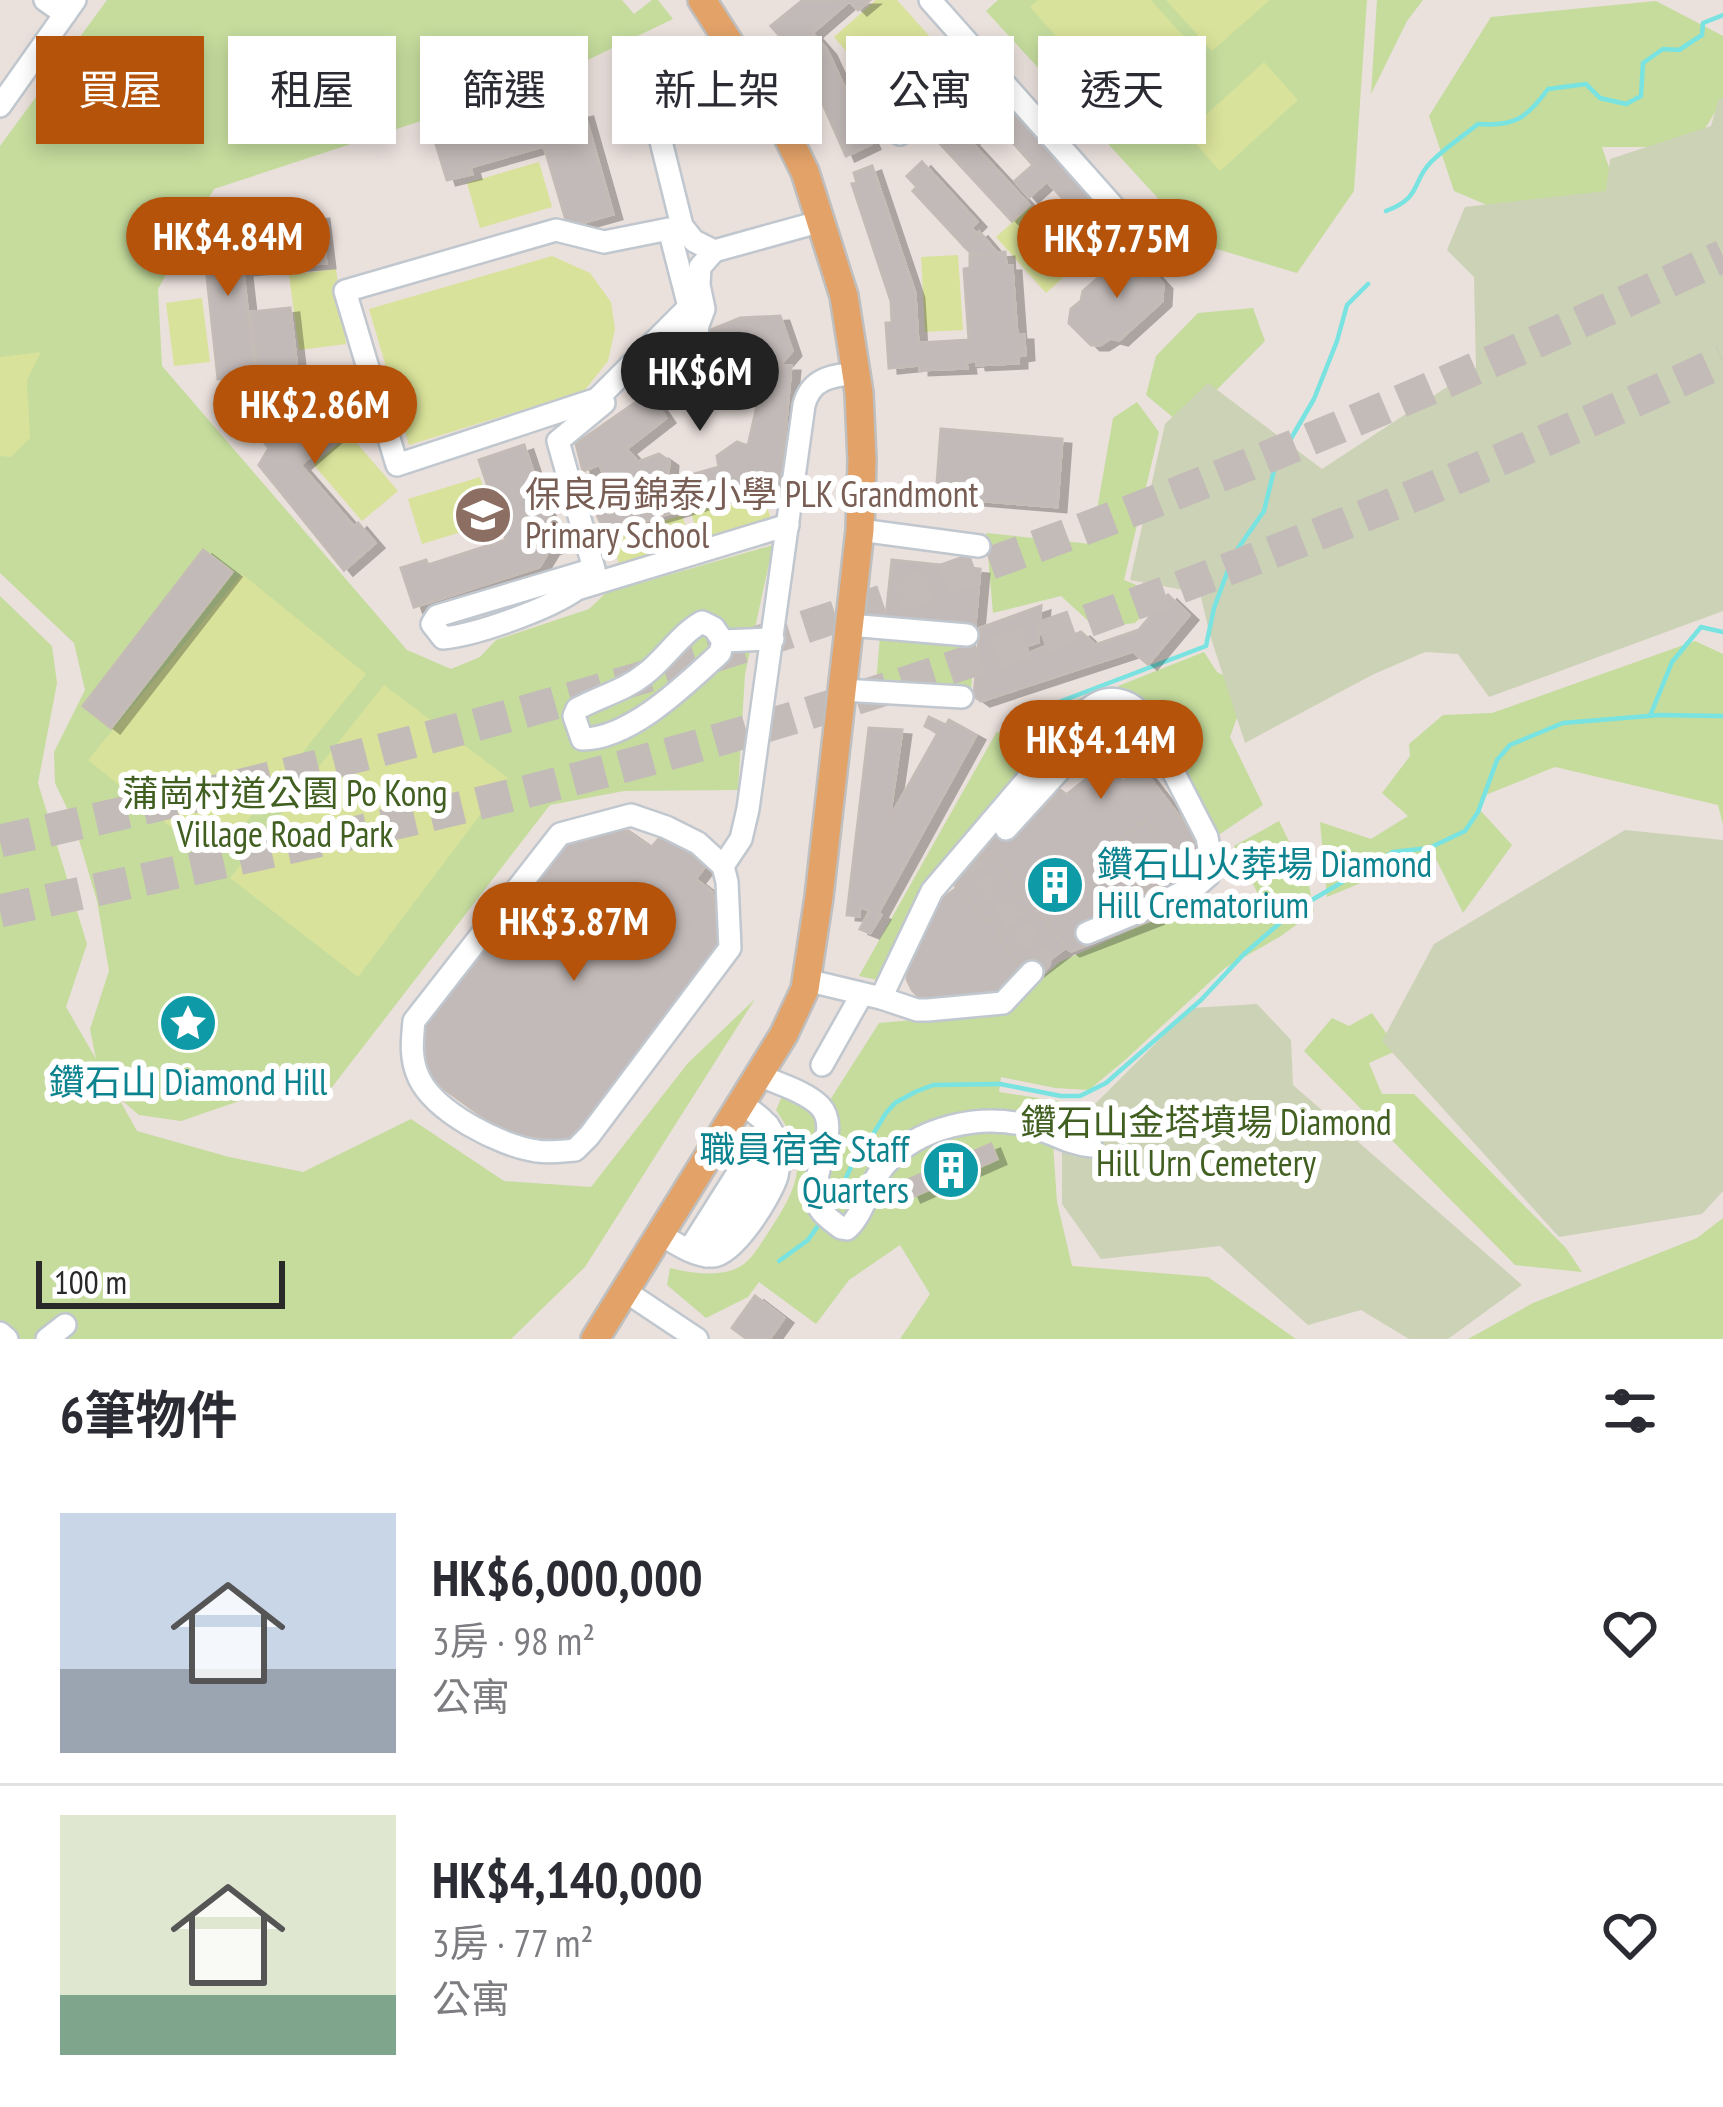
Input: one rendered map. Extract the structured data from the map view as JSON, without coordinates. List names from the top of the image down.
{
  "parks": ["蒲崗村道公園 Po Kong Village Road Park", "鑽石山金塔墳場 Diamond Hill Urn Cemetery"],
  "places": {
    "school or university": ["保良局錦泰小學 PLK Grandmont Primary School"],
    "building": ["鑽石山火葬場 Diamond Hill Crematorium", "職員宿舍 Staff Quarters"],
    "place": ["鑽石山 Diamond Hill"]
  },
  "scale_bar": "100 m",
  "page": {
    "chip": [
      "買屋",
      "租屋",
      "篩選",
      "新上架",
      "公寓",
      "透天"
    ],
    "price": [
      "HK$4.84M",
      "HK$7.75M",
      "HK$6M",
      "HK$2.86M",
      "HK$4.14M",
      "HK$3.87M"
    ],
    "scale": "100 m",
    "heading": "6筆物件",
    "list": [
      {
        "name": "HK$6,000,000",
        "note": "3房 · 98 m² · 公寓"
      },
      {
        "name": "HK$4,140,000",
        "note": "3房 · 77 m² · 公寓"
      }
    ]
  }
}
